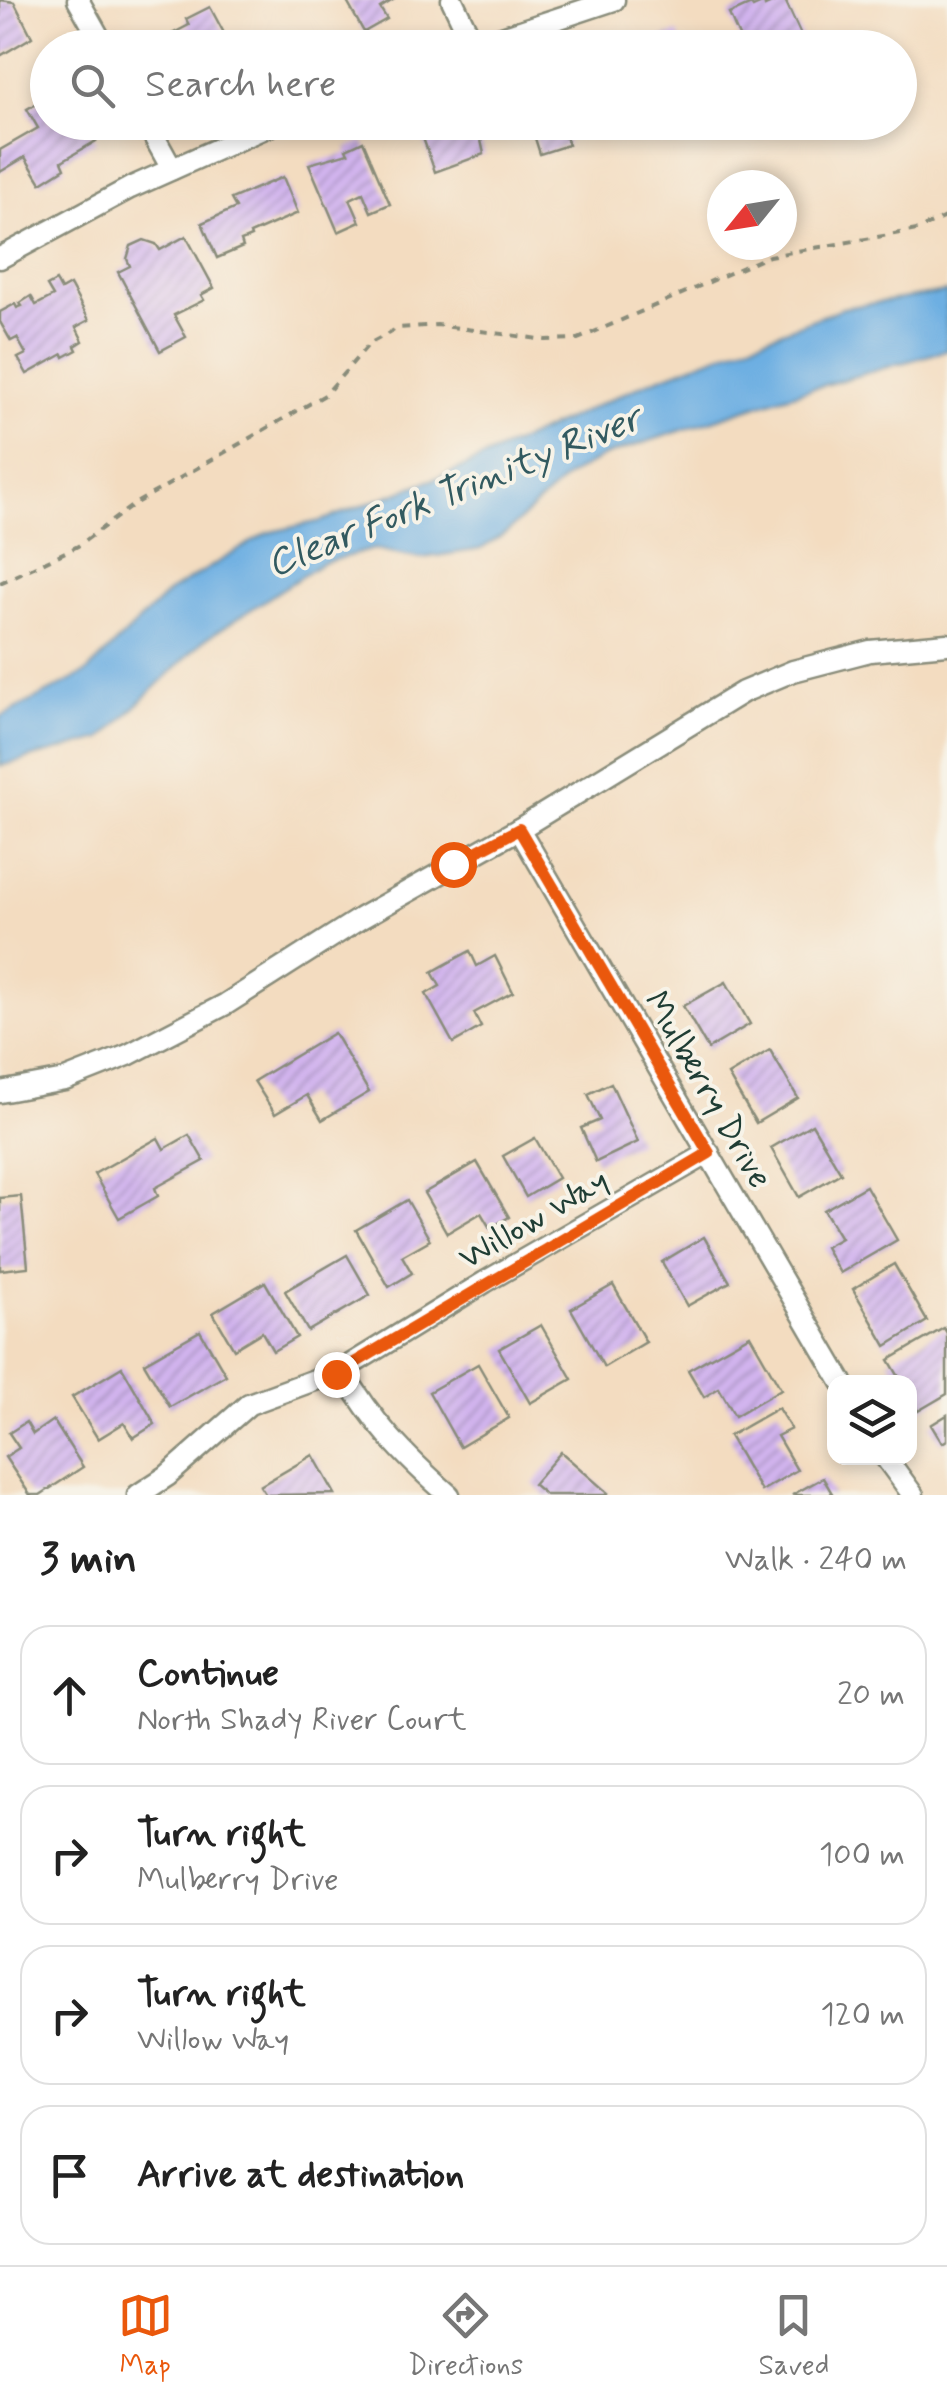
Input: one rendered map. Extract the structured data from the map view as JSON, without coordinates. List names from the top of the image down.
{
  "streets": {
    "street": ["Mulberry Drive", "Willow Way"]
  },
  "crossings": [
    ["Mulberry Drive", "Willow Way"]
  ],
  "water": ["Clear Fork Trinity River"],
  "north": "bottom left",
  "page": {
    "search": "Search here",
    "heading": ["3 min", "Walk · 240 m"],
    "list": [
      ["Continue", "North Shady River Court", "20 m"],
      ["Turn right", "Mulberry Drive", "100 m"],
      ["Turn right", "Willow Way", "120 m"],
      "Arrive at destination"
    ],
    "nav": ["Map", "Directions", "Saved"]
  }
}
